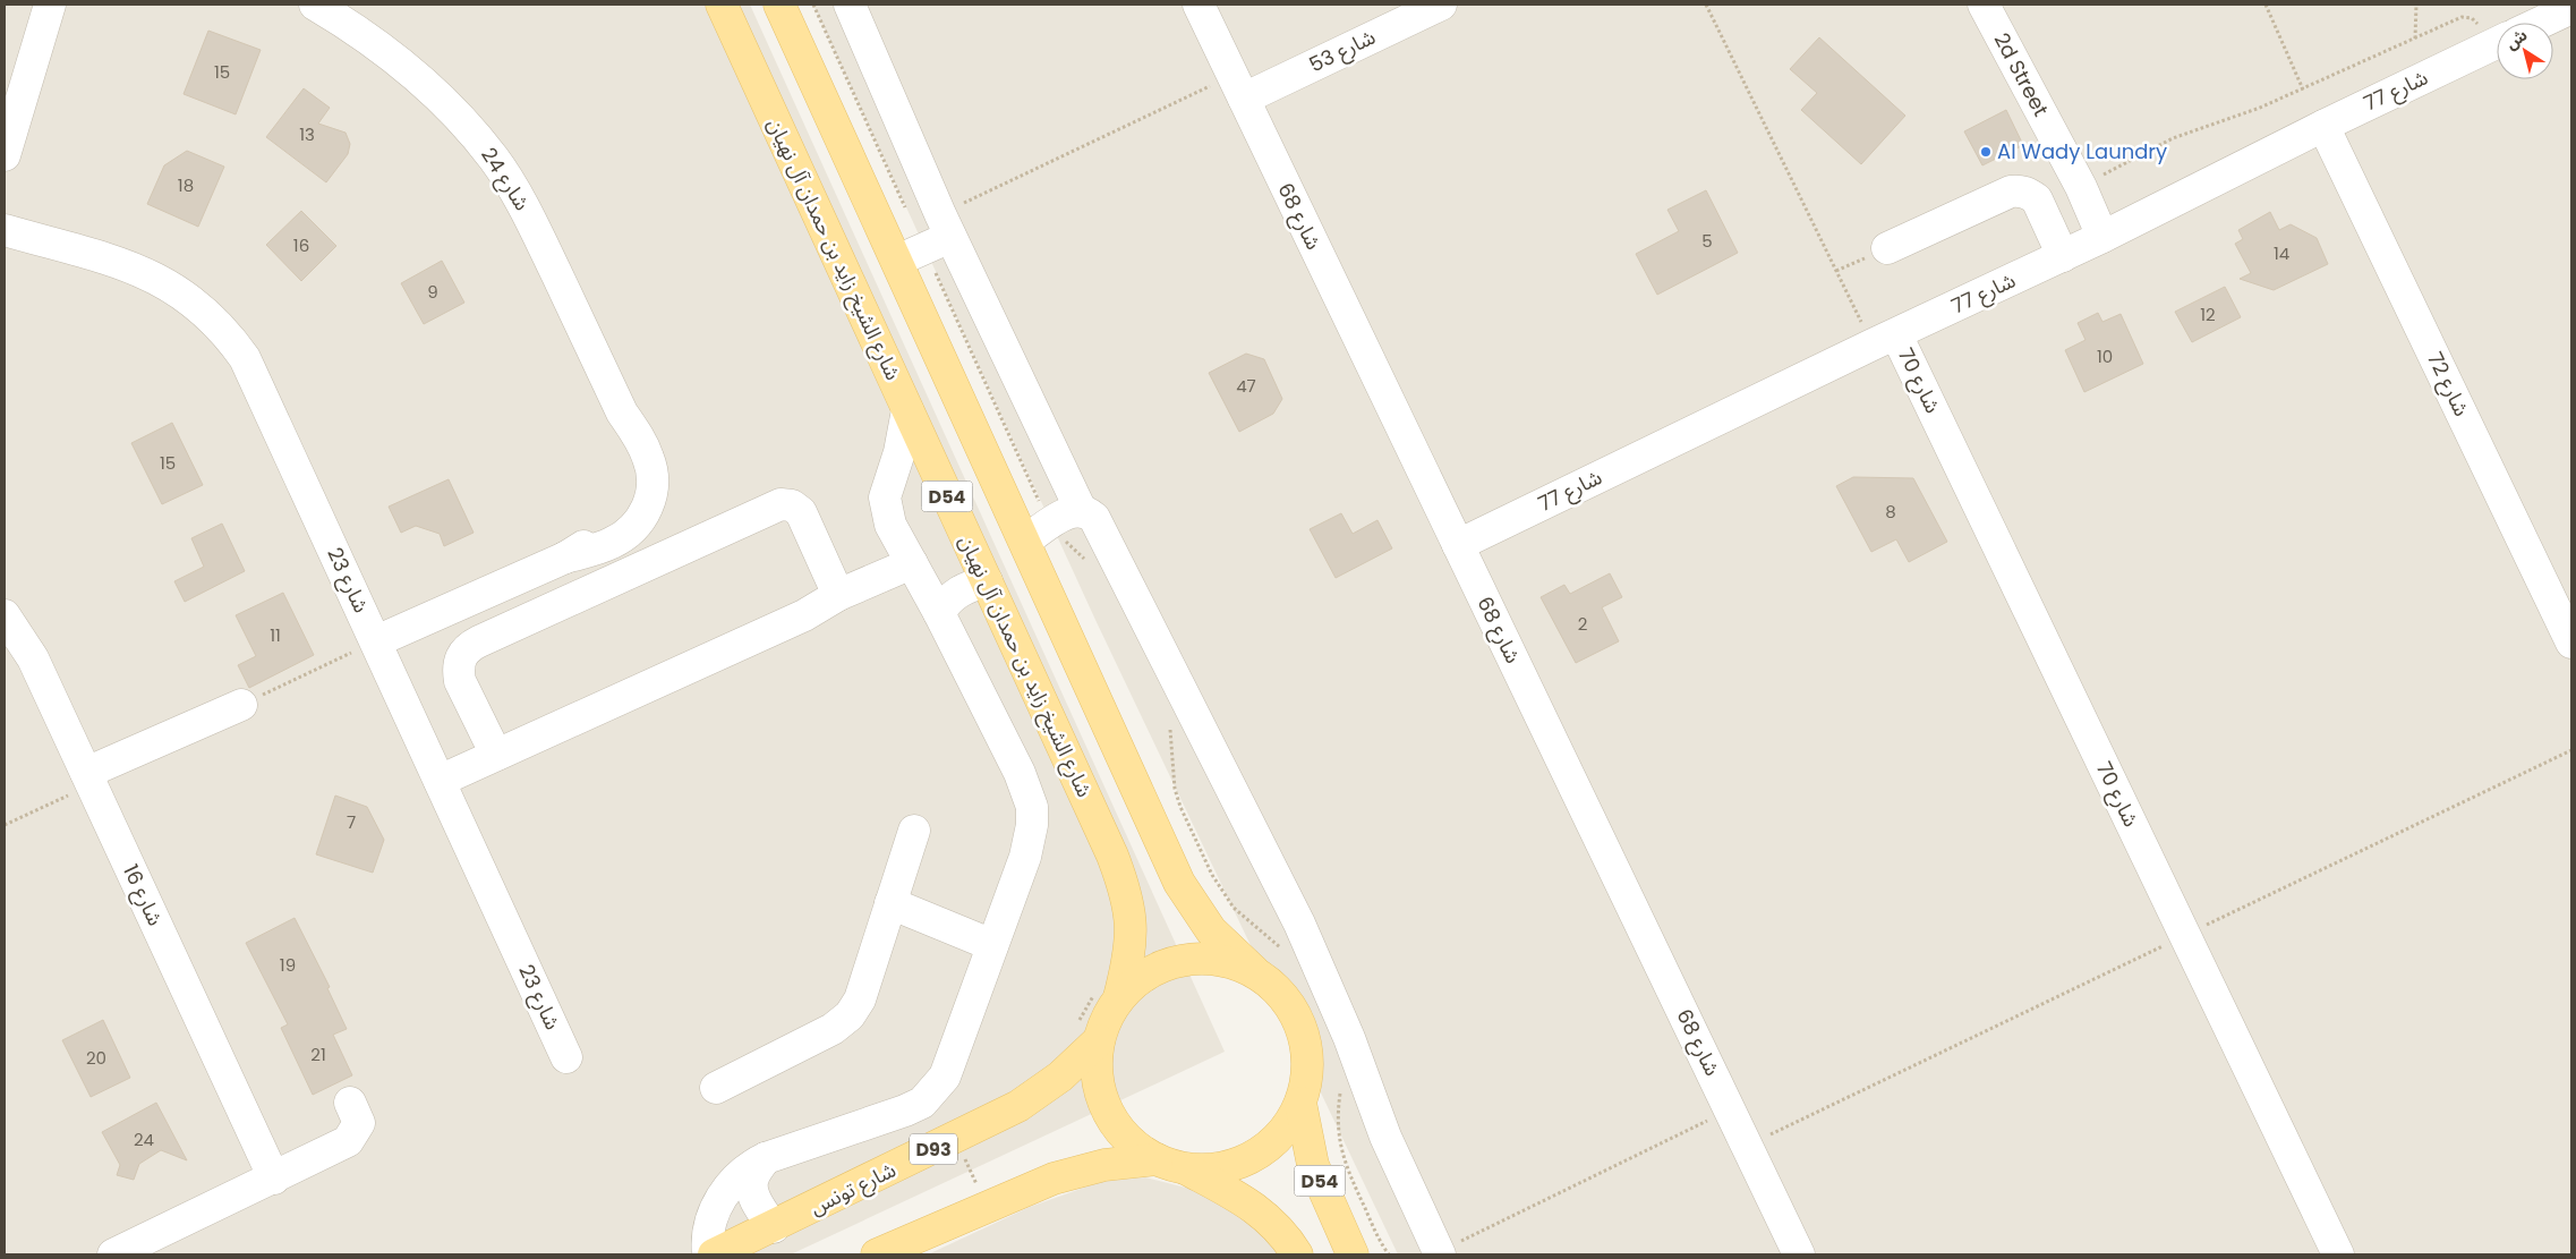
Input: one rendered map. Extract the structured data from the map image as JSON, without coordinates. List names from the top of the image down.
{
  "streets": {
    "main road": [
      "شارع الشيخ زايد بن حمدان آل نهيان",
      "D54",
      "D93",
      "شارع تونس"
    ],
    "street": [
      "شارع 53",
      "2d Street",
      "شارع 77",
      "شارع 24",
      "شارع 68",
      "شارع 70",
      "شارع 72",
      "شارع 23",
      "شارع 16"
    ]
  },
  "crossings": [
    ["شارع 53", "شارع 68"],
    ["2d Street", "شارع 77"],
    ["شارع 77", "شارع 68"],
    ["شارع 77", "شارع 70"],
    ["شارع 77", "شارع 72"],
    ["شارع 24", "شارع 23"]
  ],
  "places": ["Al Wady Laundry"],
  "house_numbers": [
    "15",
    "13",
    "18",
    "5",
    "16",
    "14",
    "9",
    "12",
    "10",
    "47",
    "15",
    "8",
    "2",
    "11",
    "7",
    "19",
    "21",
    "20",
    "24"
  ],
  "north": "top left"
}
